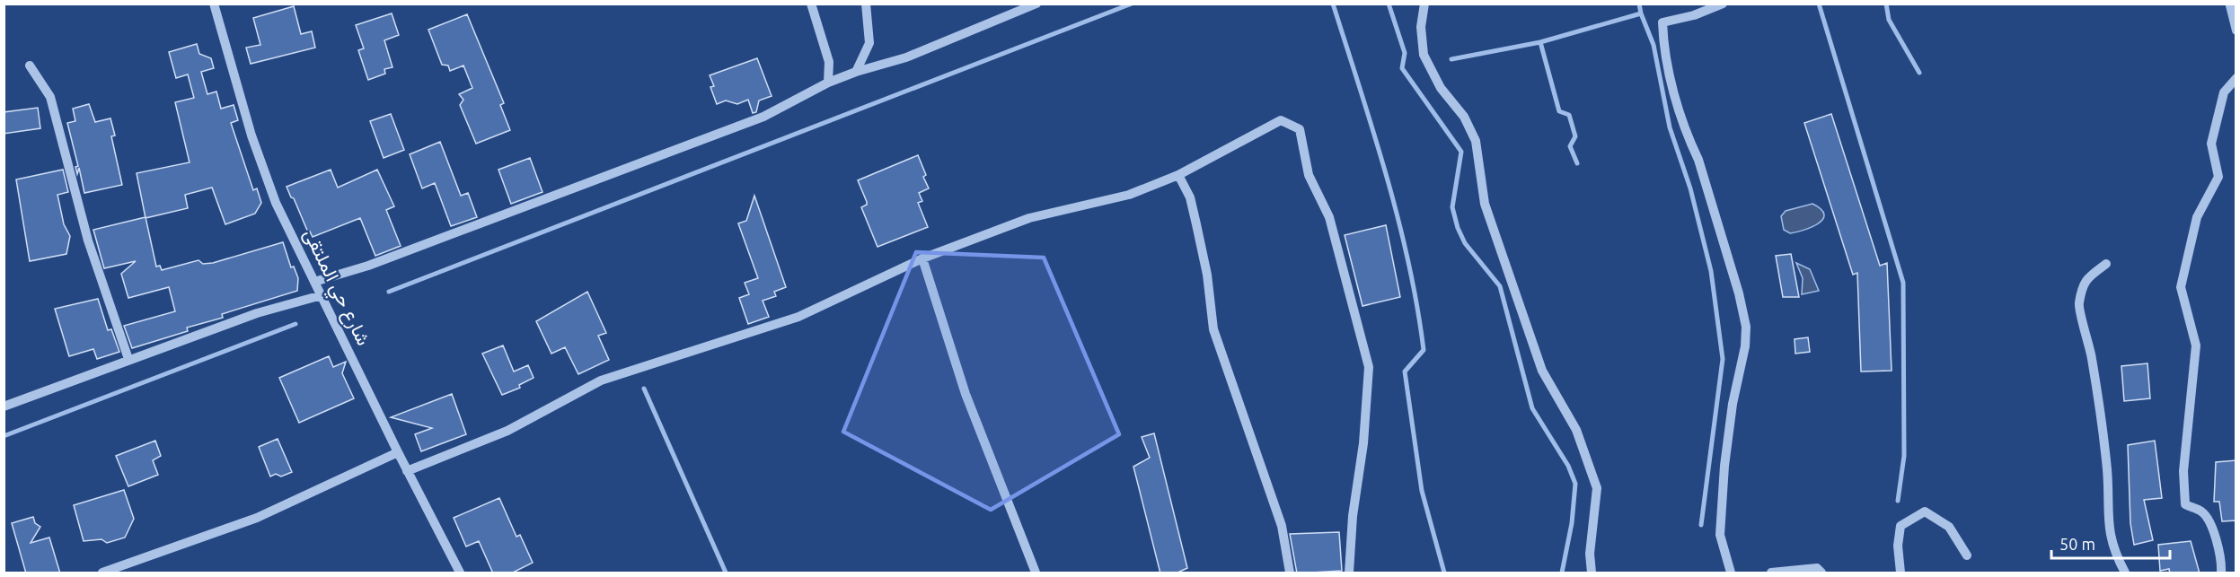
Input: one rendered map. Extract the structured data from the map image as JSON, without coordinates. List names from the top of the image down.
{
  "streets": {
    "street": ["شارع حي الملتقى"]
  },
  "scale_bar": "50 m"
}
